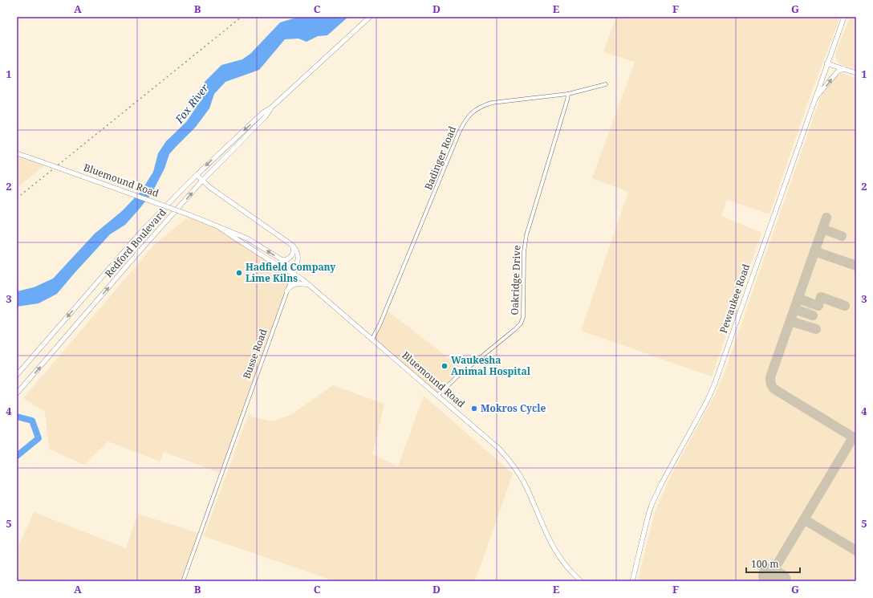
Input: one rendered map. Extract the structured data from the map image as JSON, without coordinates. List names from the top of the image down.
{
  "streets": {
    "main road": [
      "Bluemound Road",
      "Redford Boulevard",
      "Pewaukee Road",
      "Busse Road"
    ],
    "street": ["Badinger Road", "Oakridge Drive"]
  },
  "crossings": [
    ["Badinger Road", "Bluemound Road"],
    ["Badinger Road", "Oakridge Drive"],
    ["Bluemound Road", "Oakridge Drive"],
    ["Bluemound Road", "Busse Road"]
  ],
  "water": ["Fox River"],
  "places": ["Hadfield Company Lime Kilns", "Waukesha Animal Hospital", "Mokros Cycle"],
  "scale_bar": "100 m",
  "grid": {
    "columns": [
      "A",
      "B",
      "C",
      "D",
      "E",
      "F",
      "G"
    ],
    "rows": [
      "1",
      "2",
      "3",
      "4",
      "5"
    ]
  }
}
